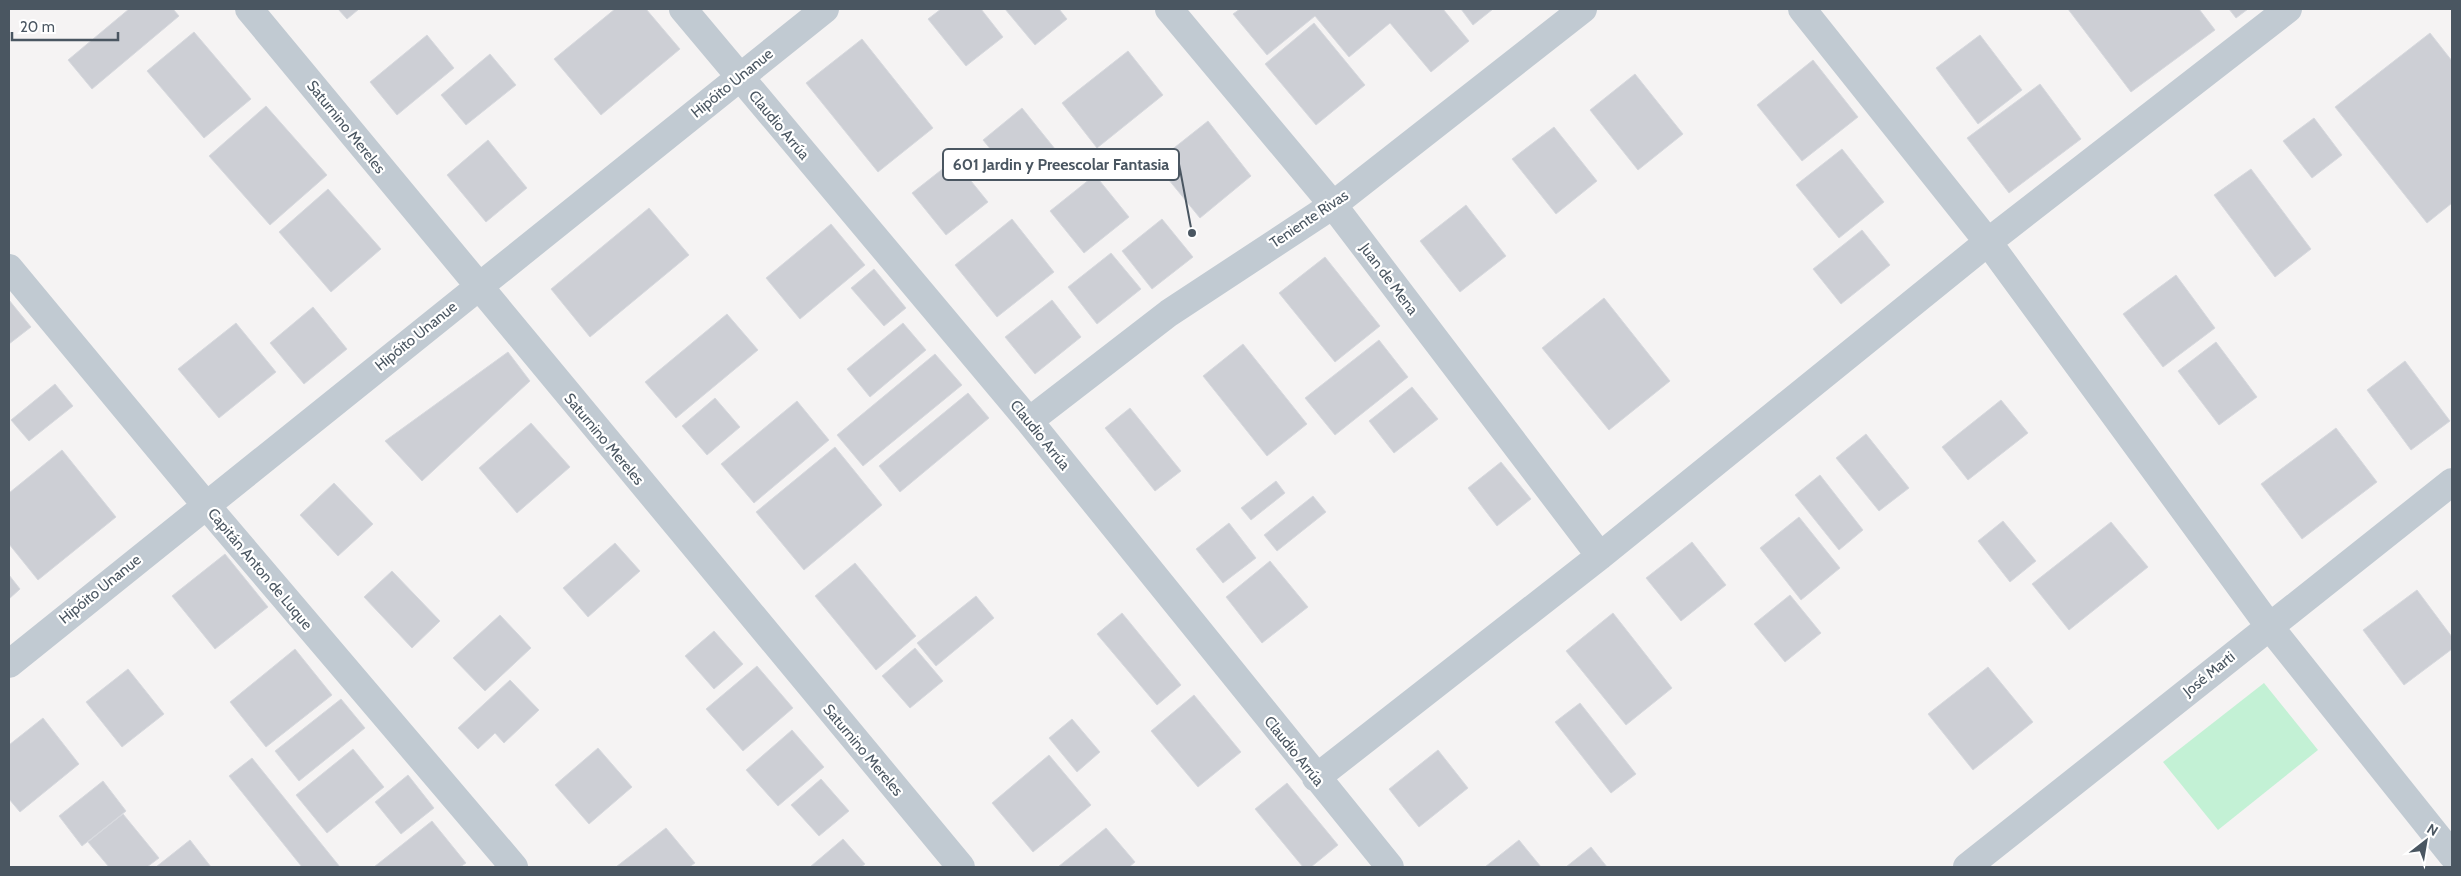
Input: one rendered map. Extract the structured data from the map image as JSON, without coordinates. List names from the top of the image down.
{
  "streets": {
    "street": [
      "Hipóito Unanue",
      "Claudio Arrúa",
      "Saturnino Mereles",
      "Teniente Rivas",
      "Juan de Mena",
      "Capitán Anton de Luque",
      "José Marti"
    ]
  },
  "crossings": [
    ["Hipóito Unanue", "Claudio Arrúa"],
    ["Hipóito Unanue", "Saturnino Mereles"],
    ["Hipóito Unanue", "Capitán Anton de Luque"],
    ["Claudio Arrúa", "Teniente Rivas"],
    ["Teniente Rivas", "Juan de Mena"]
  ],
  "places": ["601 Jardin y Preescolar Fantasia"],
  "scale_bar": "20 m",
  "north": "top right"
}
